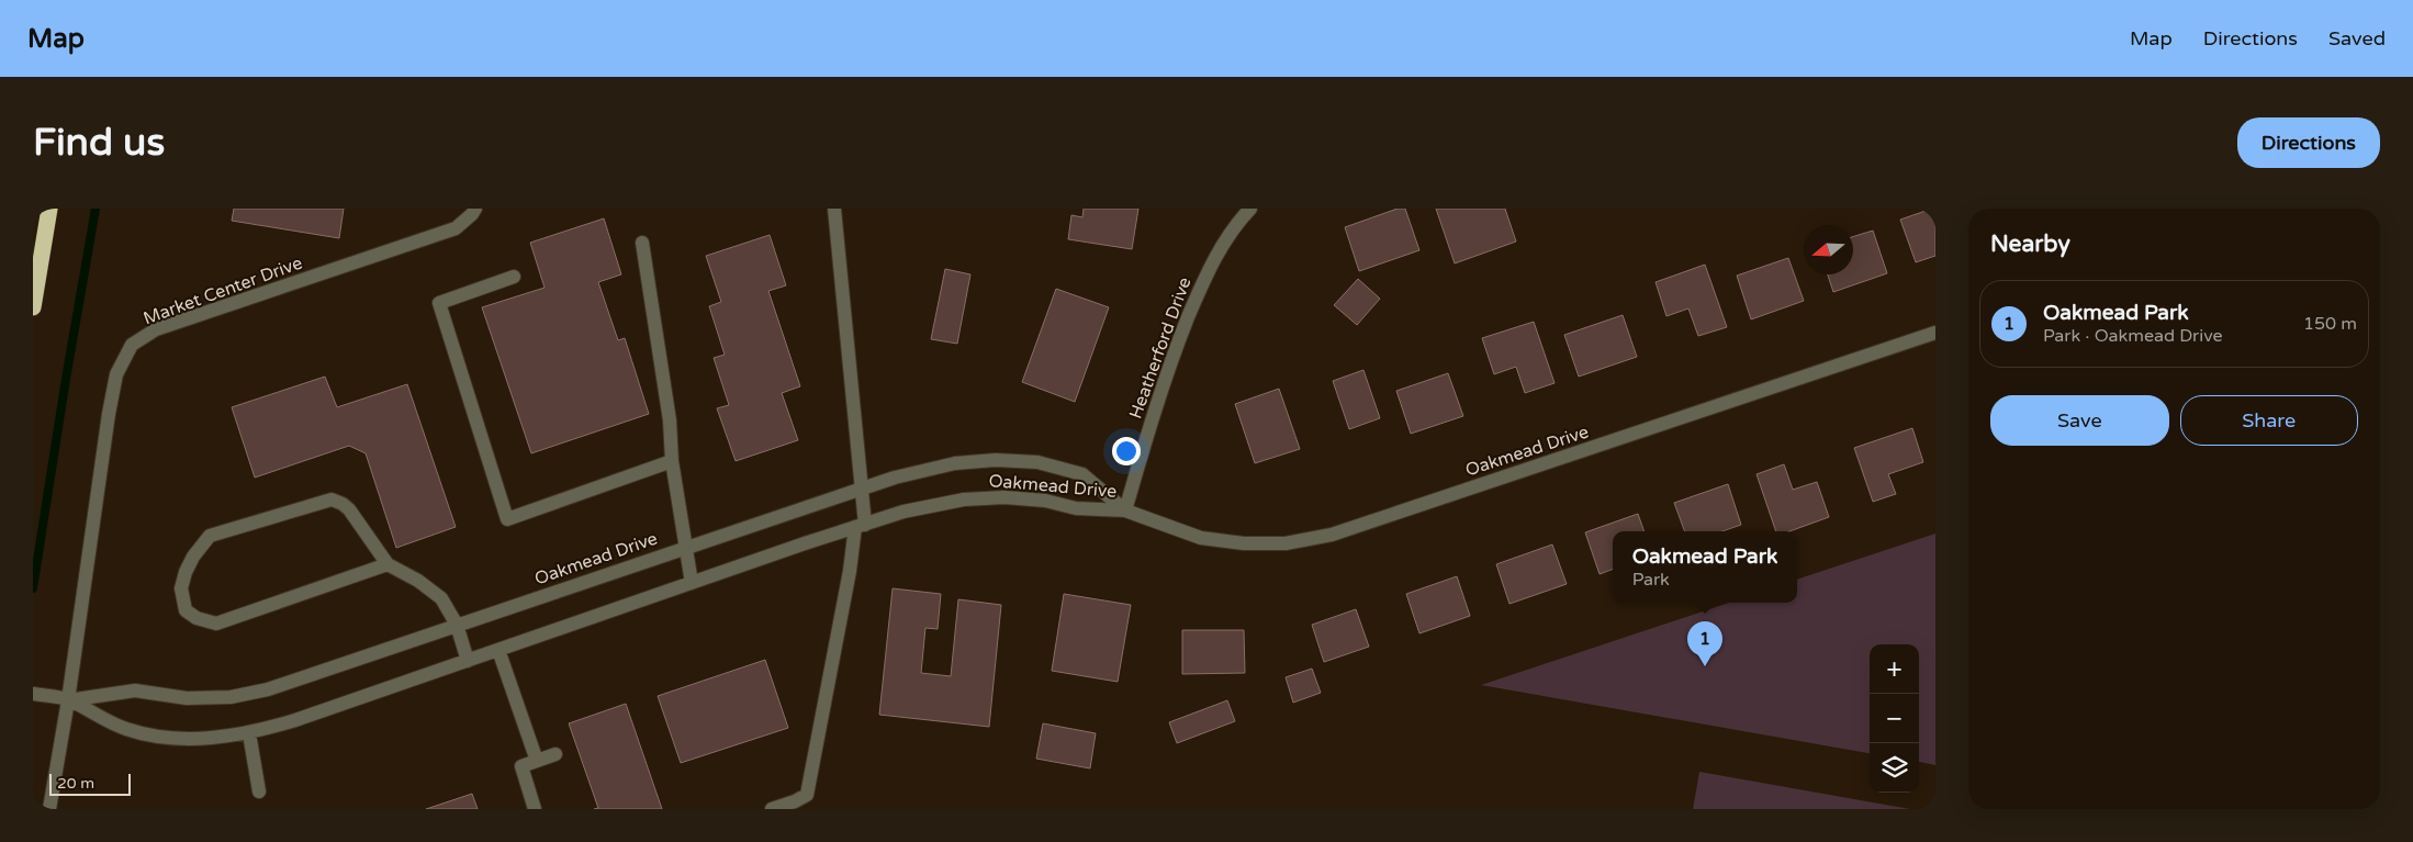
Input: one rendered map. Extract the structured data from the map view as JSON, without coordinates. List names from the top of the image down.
{
  "streets": {
    "street": ["Market Center Drive", "Heatherford Drive", "Oakmead Drive"]
  },
  "crossings": [
    ["Market Center Drive", "Oakmead Drive"],
    ["Heatherford Drive", "Oakmead Drive"]
  ],
  "scale_bar": "20 m",
  "north": "left",
  "page": {
    "header": "Map",
    "nav": ["Map", "Directions", "Saved"],
    "buttons": [
      "Directions",
      ["Save", "Share"]
    ],
    "title": "Find us",
    "heading": "Nearby",
    "list": [
      {
        "mark": "1",
        "name": "Oakmead Park",
        "note": "Park · Oakmead Drive",
        "value": "150 m"
      }
    ],
    "popup": ["Oakmead Park", "Park"],
    "pins": "1",
    "map_buttons": ["+", "−"],
    "scale": "20 m"
  }
}
